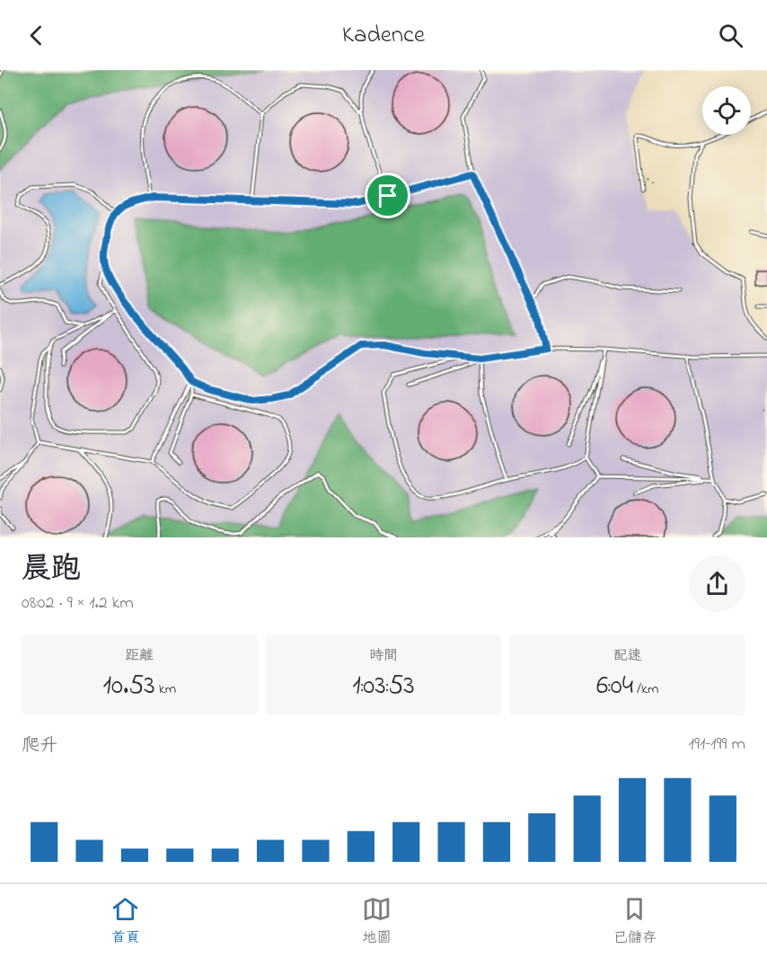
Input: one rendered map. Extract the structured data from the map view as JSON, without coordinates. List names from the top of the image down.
{
  "page": {
    "header": "Kadence",
    "heading": ["晨跑", "08:02 · 9 × 1.2 km"],
    "stats": [
      ["距離", "10.53 km"],
      ["時間", "1:03:53"],
      ["配速", "6:04 /km"]
    ],
    "chart": ["爬升", "191–199 m"],
    "tabs": ["首頁", "地圖", "已儲存"]
  }
}
